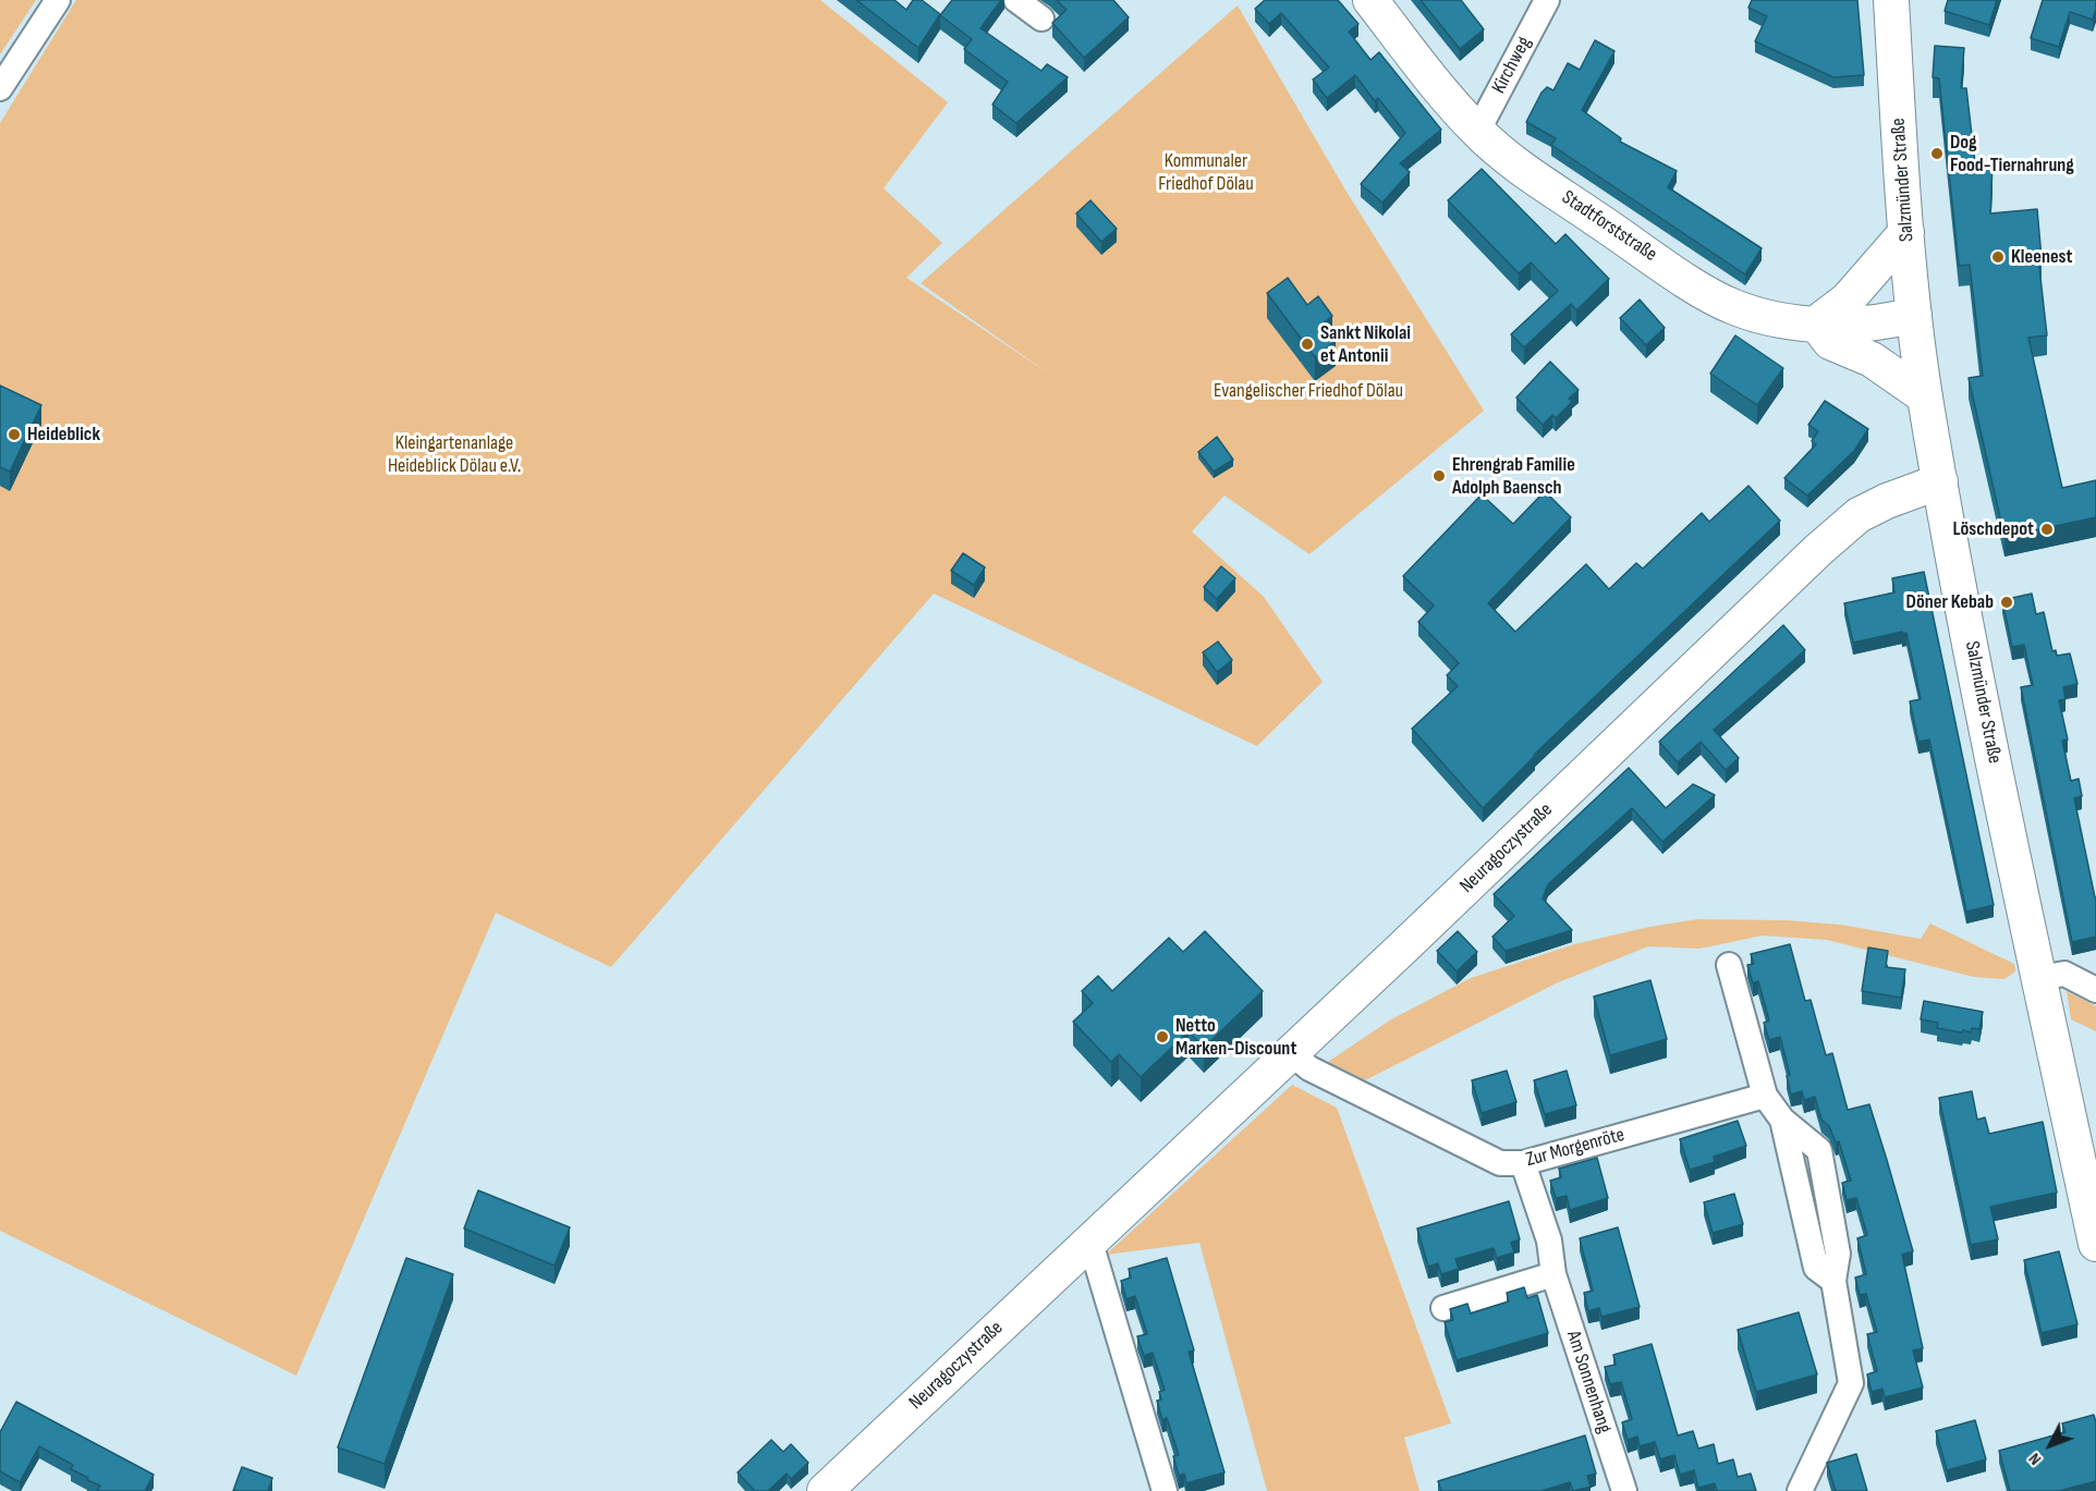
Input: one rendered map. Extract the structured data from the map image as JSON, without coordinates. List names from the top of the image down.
{
  "streets": {
    "main road": ["Salzmünder Straße", "Stadtforststraße", "Neuragoczystraße"],
    "street": ["Kirchweg", "Zur Morgenröte", "Am Sonnenhang"]
  },
  "crossings": [
    ["Kirchweg", "Stadtforststraße"],
    ["Salzmünder Straße", "Stadtforststraße"],
    ["Salzmünder Straße", "Neuragoczystraße"],
    ["Neuragoczystraße", "Zur Morgenröte"],
    ["Zur Morgenröte", "Am Sonnenhang"]
  ],
  "parks": ["Kommunaler Friedhof Dölau", "Evangelischer Friedhof Dölau", "Kleingartenanlage Heideblick Dölau e.V."],
  "places": [
    "Dog Food-Tiernahrung",
    "Kleenest",
    "Sankt Nikolai et Antonii",
    "Heideblick",
    "Ehrengrab Familie Adolph Baensch",
    "Löschdepot",
    "Döner Kebab",
    "Netto Marken-Discount"
  ],
  "north": "bottom left"
}
